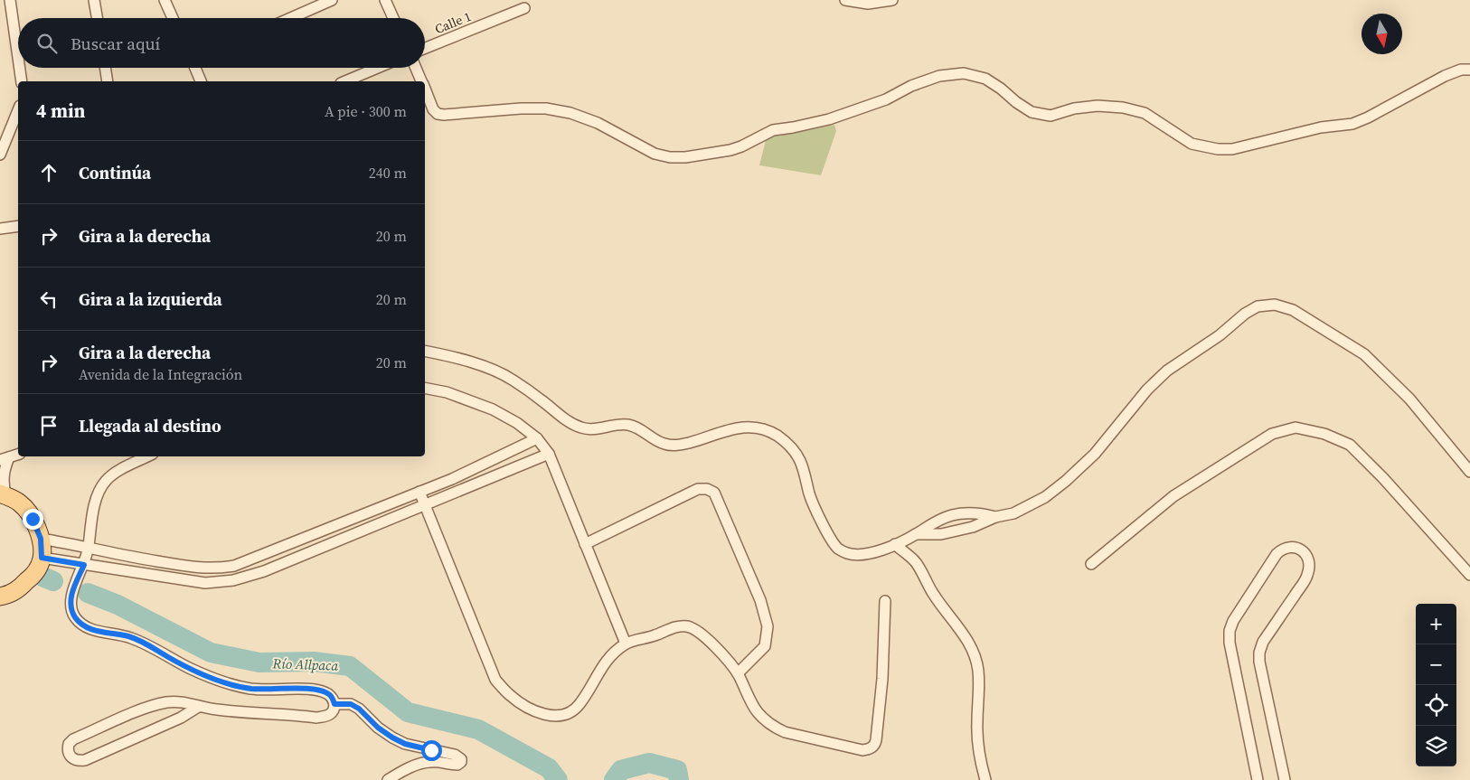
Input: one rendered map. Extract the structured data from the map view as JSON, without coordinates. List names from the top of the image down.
{
  "streets": {
    "street": ["Calle 1"]
  },
  "water": ["Río Allpaca"],
  "north": "bottom",
  "page": {
    "search": "Buscar aquí",
    "heading": ["4 min", "A pie · 300 m"],
    "list": [
      ["Continúa", "240 m"],
      ["Gira a la derecha", "20 m"],
      ["Gira a la izquierda", "20 m"],
      ["Gira a la derecha", "Avenida de la Integración", "20 m"],
      "Llegada al destino"
    ],
    "map_buttons": ["+", "−"]
  }
}
